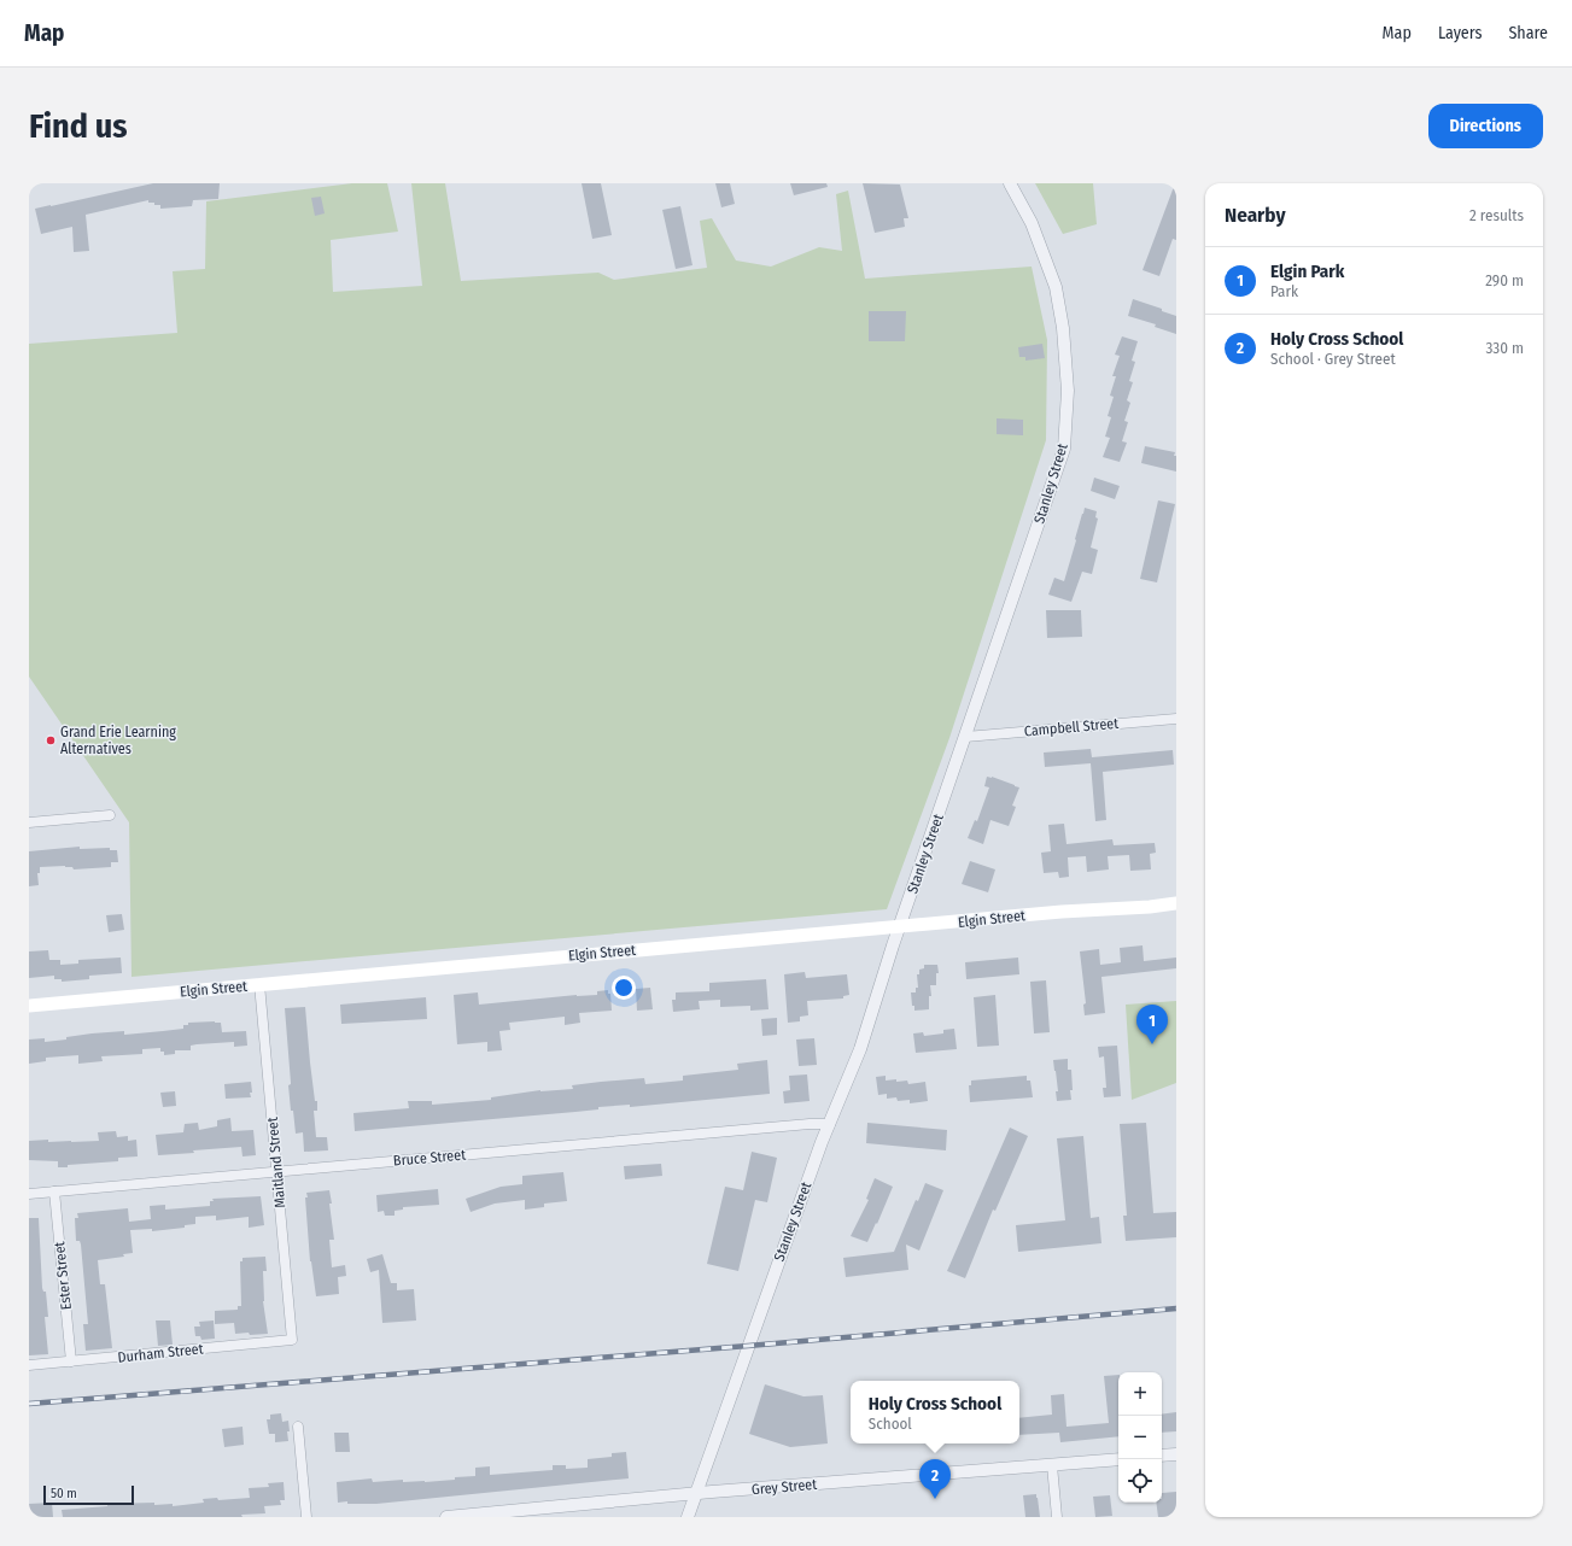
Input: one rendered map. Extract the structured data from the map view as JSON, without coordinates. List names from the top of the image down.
{
  "streets": {
    "main road": ["Elgin Street"],
    "street": [
      "Stanley Street",
      "Campbell Street",
      "Bruce Street",
      "Maitland Street",
      "Ester Street",
      "Durham Street",
      "Grey Street"
    ]
  },
  "crossings": [
    ["Stanley Street", "Campbell Street"],
    ["Stanley Street", "Elgin Street"],
    ["Stanley Street", "Bruce Street"],
    ["Stanley Street", "Grey Street"],
    ["Elgin Street", "Maitland Street"],
    ["Bruce Street", "Maitland Street"],
    ["Bruce Street", "Ester Street"],
    ["Maitland Street", "Durham Street"],
    ["Ester Street", "Durham Street"]
  ],
  "places": ["Grand Erie Learning Alternatives"],
  "scale_bar": "50 m",
  "page": {
    "header": "Map",
    "nav": ["Map", "Layers", "Share"],
    "buttons": "Directions",
    "title": "Find us",
    "heading": ["Nearby", "2 results"],
    "list": [
      {
        "mark": "1",
        "name": "Elgin Park",
        "note": "Park",
        "value": "290 m"
      },
      {
        "mark": "2",
        "name": "Holy Cross School",
        "note": "School · Grey Street",
        "value": "330 m"
      }
    ],
    "pins": ["1", "2"],
    "map_buttons": ["+", "−"],
    "popup": ["Holy Cross School", "School"],
    "scale": "50 m"
  }
}
